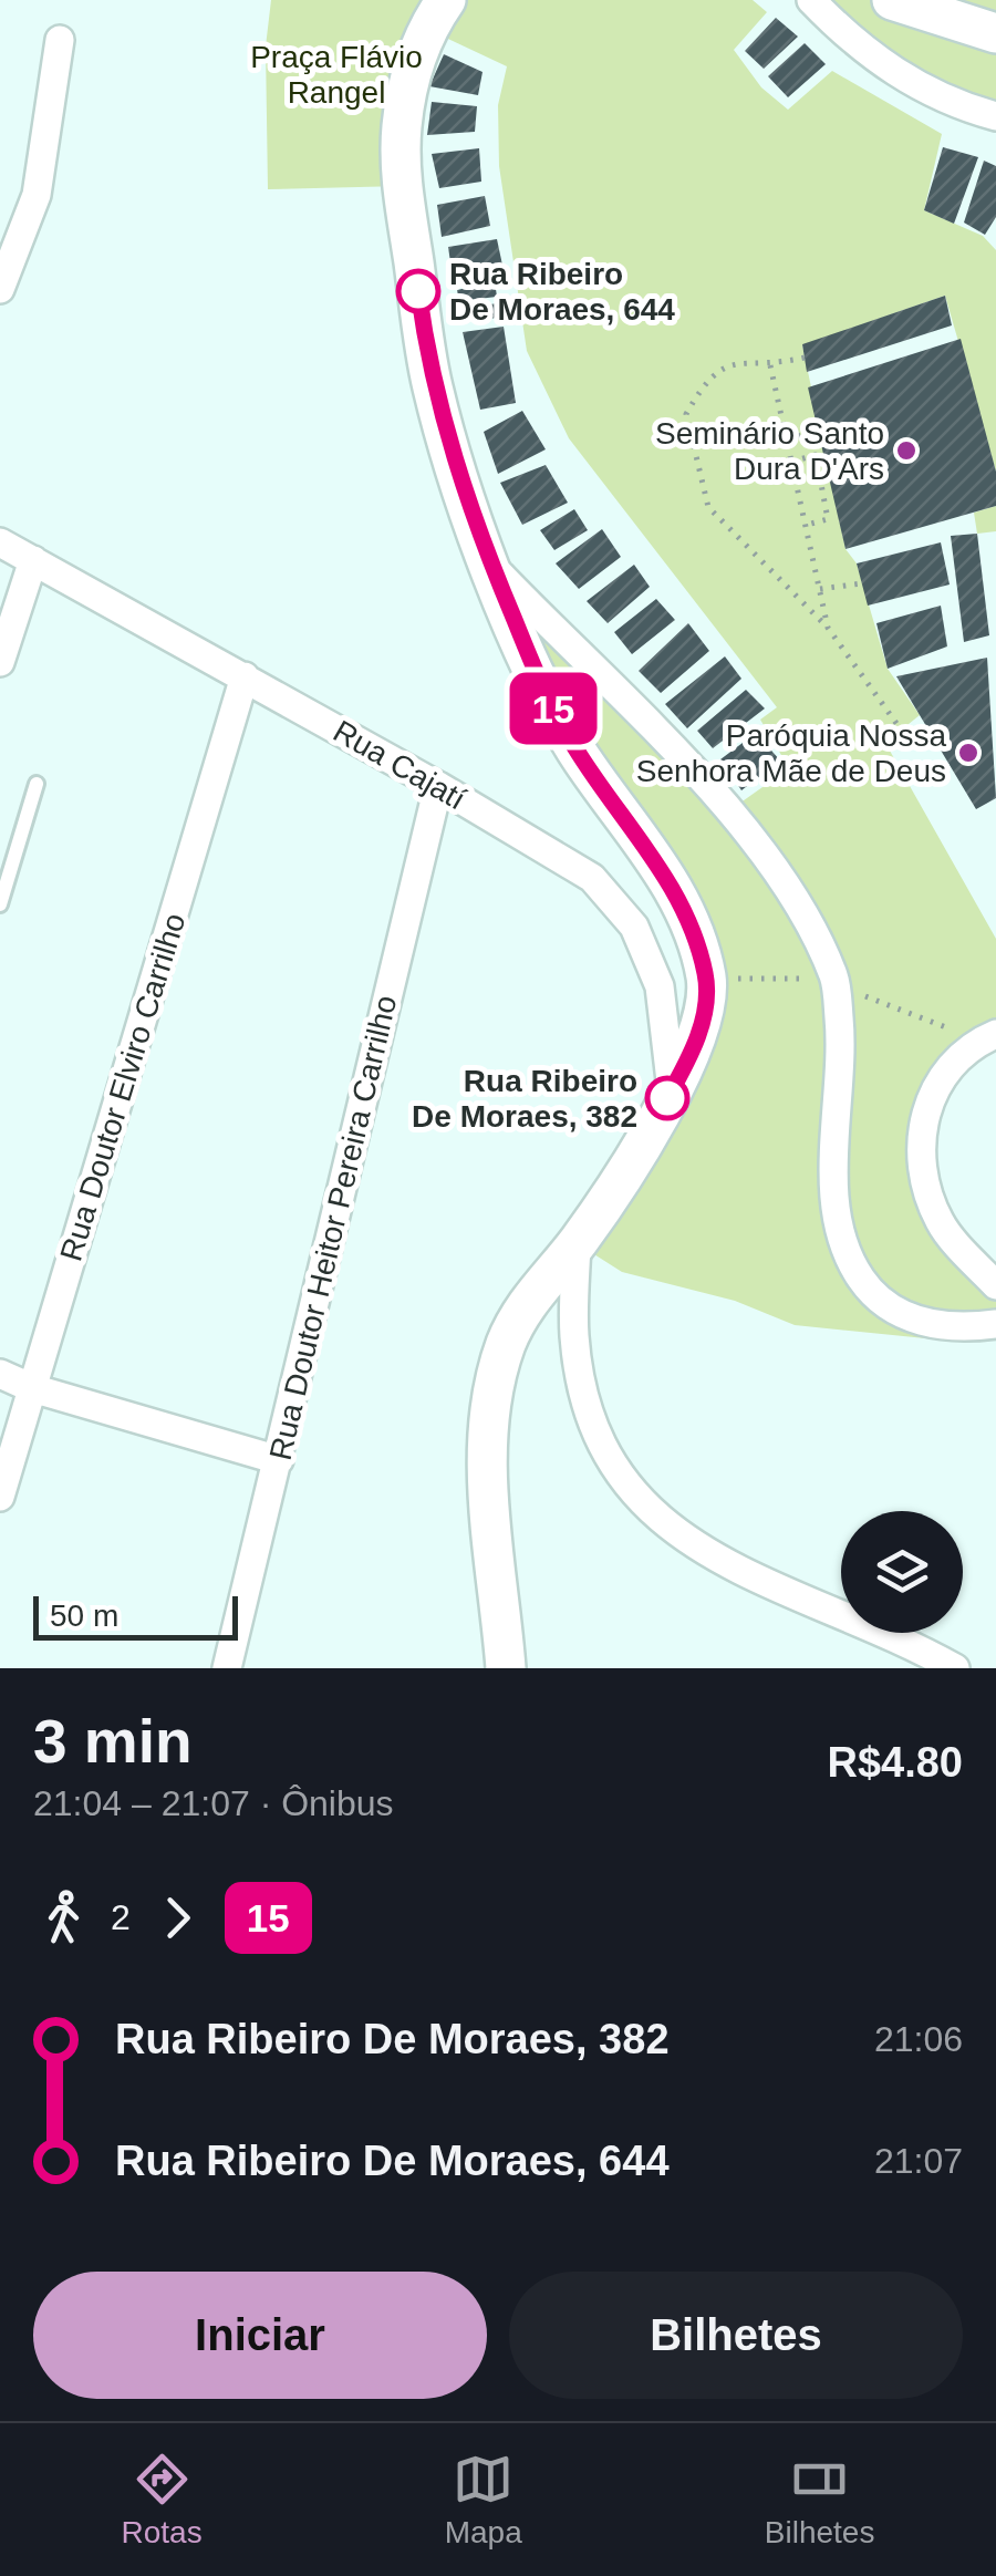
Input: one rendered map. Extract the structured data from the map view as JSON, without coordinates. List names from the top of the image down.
{
  "streets": {
    "street": ["Rua Cajatí", "Rua Doutor Elviro Carrilho", "Rua Doutor Heitor Pereira Carrilho"]
  },
  "crossings": [
    ["Rua Cajatí", "Rua Doutor Elviro Carrilho"],
    ["Rua Cajatí", "Rua Doutor Heitor Pereira Carrilho"]
  ],
  "parks": ["Praça Flávio Rangel"],
  "places": [
    "Rua Ribeiro De Moraes, 644",
    "Seminário Santo Dura D'Ars",
    "Paróquia Nossa Senhora Mãe de Deus",
    "Rua Ribeiro De Moraes, 382"
  ],
  "lines": ["bus line 15"],
  "scale_bar": "50 m",
  "page": {
    "on_map": "15",
    "scale": "50 m",
    "heading": ["3 min", "21:04 – 21:07 · Ônibus", "R$4.80"],
    "legs": ["2", "15"],
    "list": [
      {
        "name": "Rua Ribeiro De Moraes, 382",
        "value": "21:06"
      },
      {
        "name": "Rua Ribeiro De Moraes, 644",
        "value": "21:07"
      }
    ],
    "buttons": ["Iniciar", "Bilhetes"],
    "tabs": ["Rotas", "Mapa", "Bilhetes"]
  }
}
